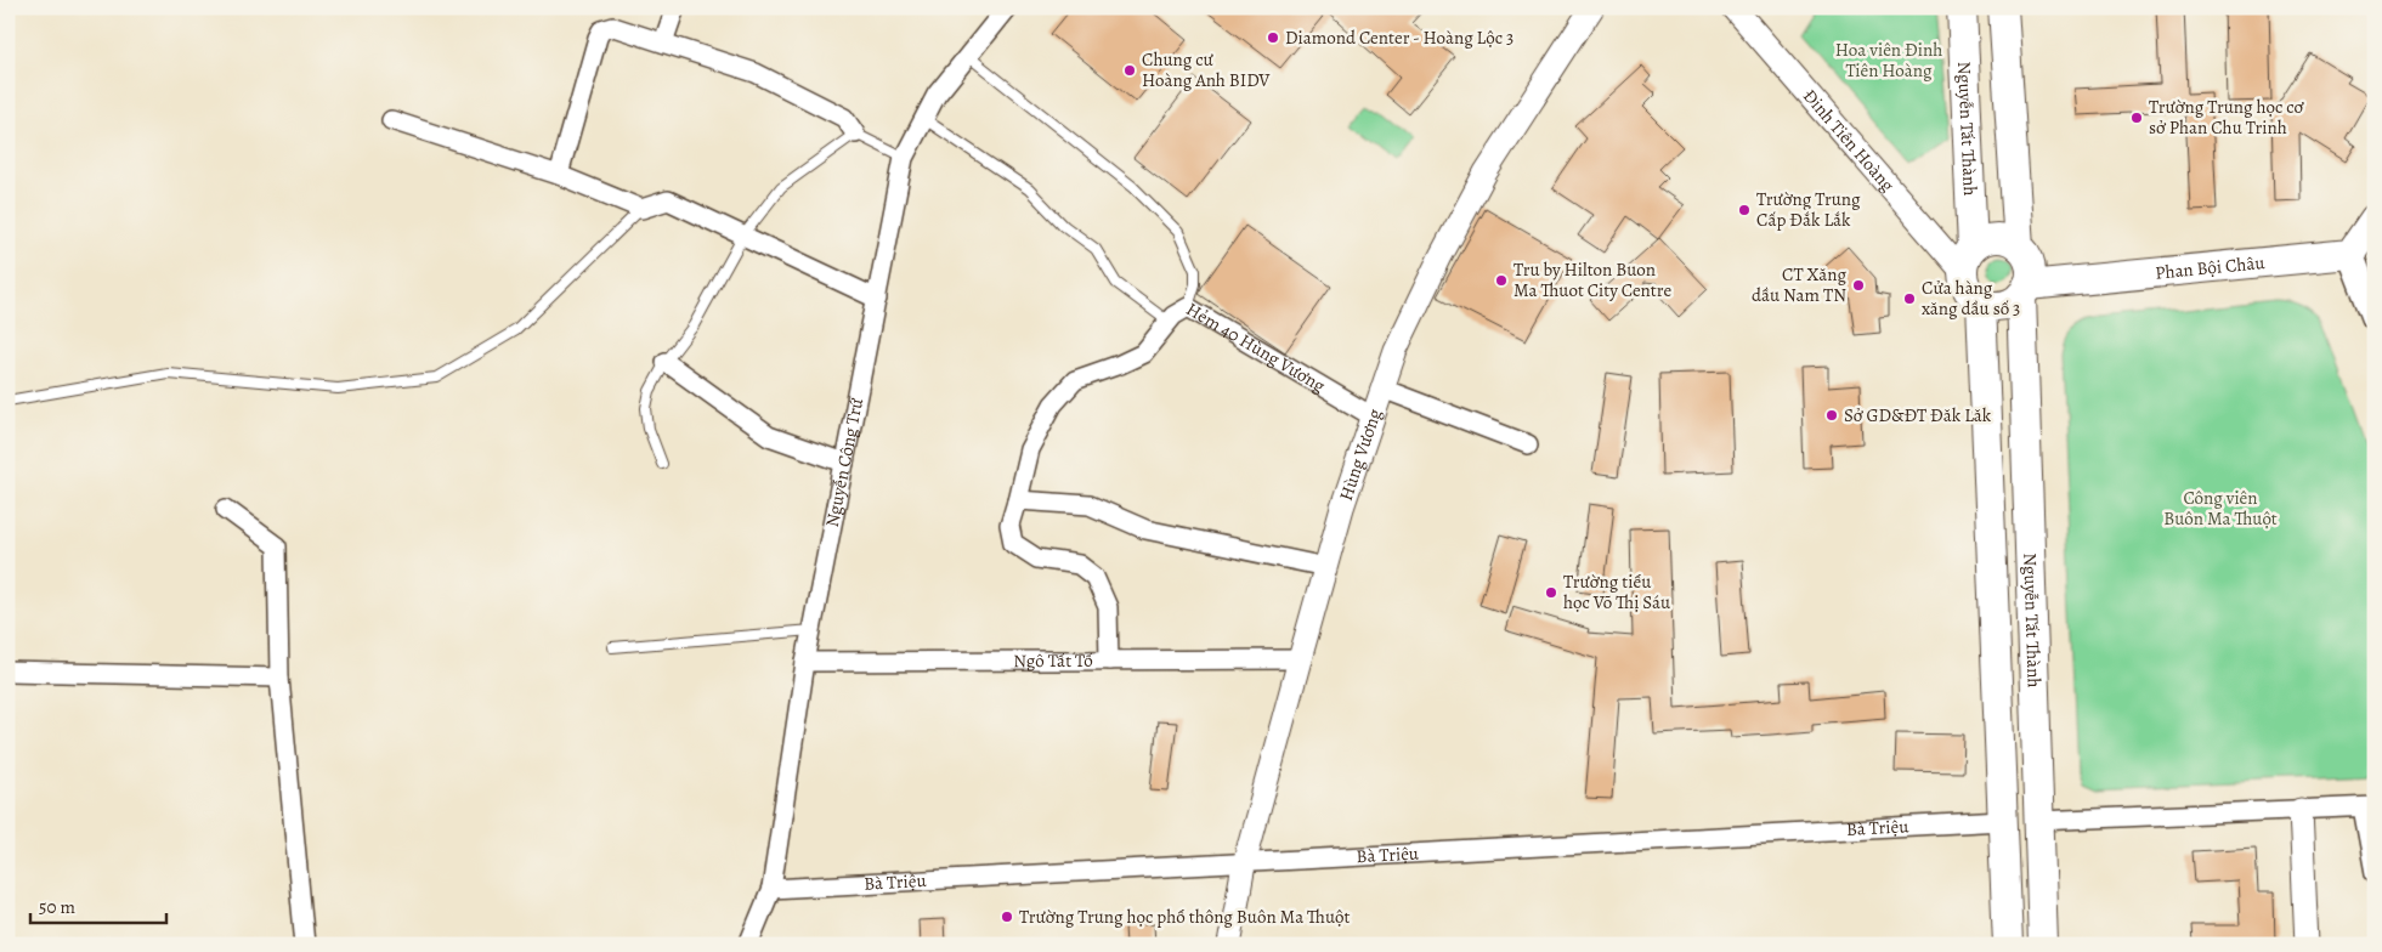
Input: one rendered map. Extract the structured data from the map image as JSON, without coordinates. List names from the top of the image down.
{
  "streets": {
    "main road": ["Nguyễn Tất Thành", "Phan Bội Châu"],
    "street": [
      "Đinh Tiên Hoàng",
      "Hẻm 40 Hùng Vương",
      "Hùng Vương",
      "Nguyễn Công Trứ",
      "Ngô Tất Tố",
      "Bà Triệu"
    ]
  },
  "crossings": [
    ["Nguyễn Tất Thành", "Đinh Tiên Hoàng"],
    ["Nguyễn Tất Thành", "Phan Bội Châu"],
    ["Nguyễn Tất Thành", "Bà Triệu"],
    ["Đinh Tiên Hoàng", "Phan Bội Châu"],
    ["Hẻm 40 Hùng Vương", "Hùng Vương"],
    ["Hẻm 40 Hùng Vương", "Ngô Tất Tố"],
    ["Hùng Vương", "Ngô Tất Tố"],
    ["Hùng Vương", "Bà Triệu"],
    ["Nguyễn Công Trứ", "Ngô Tất Tố"],
    ["Nguyễn Công Trứ", "Bà Triệu"]
  ],
  "parks": ["Hoa viên Đinh Tiên Hoàng", "Công viên Buôn Ma Thuột"],
  "places": [
    "Diamond Center - Hoàng Lộc 3",
    "Chung cư Hoàng Anh BIDV",
    "Trường Trung học cơ sở Phan Chu Trinh",
    "Trường Trung Cấp Đắk Lắk",
    "Tru by Hilton Buon Ma Thuot City Centre",
    "CT Xăng dầu Nam TN",
    "Cửa hàng xăng dầu số 3",
    "Sở GD&ĐT Đăk Lăk",
    "Trường tiểu học Võ Thị Sáu",
    "Trường Trung học phổ thông Buôn Ma Thuột"
  ],
  "scale_bar": "50 m"
}
